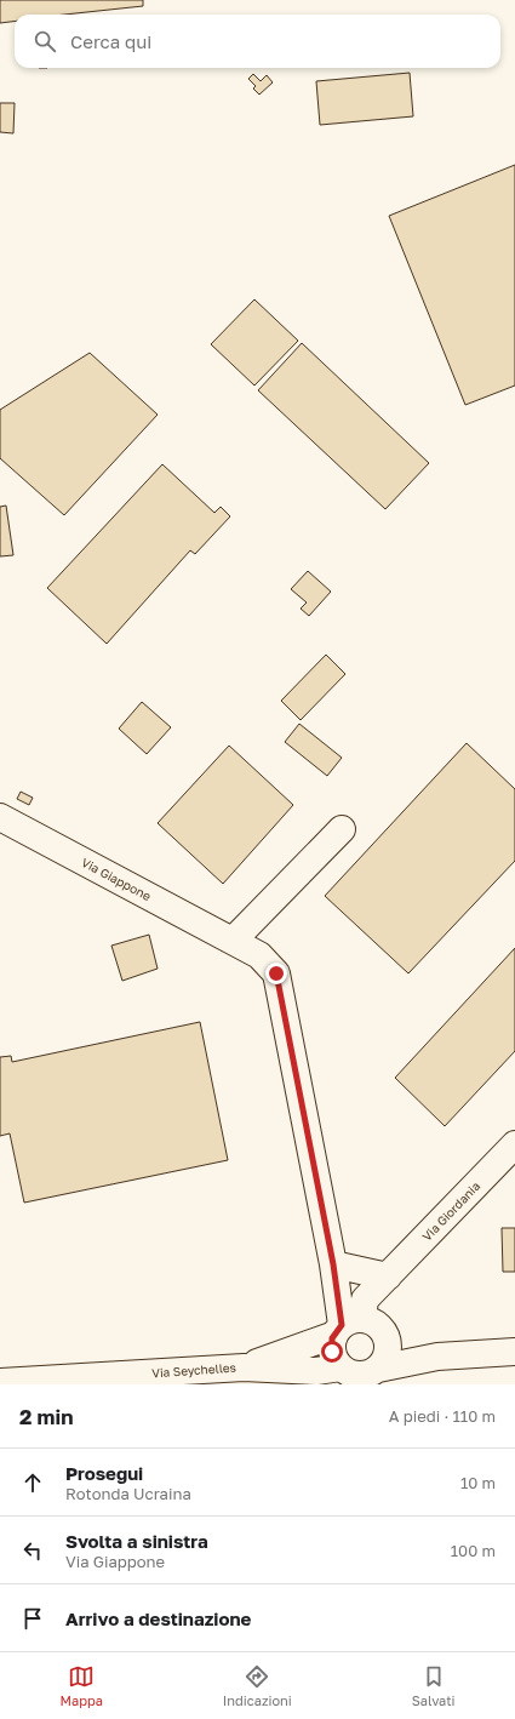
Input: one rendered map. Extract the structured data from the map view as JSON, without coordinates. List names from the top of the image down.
{
  "streets": {
    "street": ["Via Giappone", "Via Giordania", "Via Seychelles"]
  },
  "crossings": [
    ["Via Giappone", "Via Giordania"],
    ["Via Giappone", "Via Seychelles"],
    ["Via Giordania", "Via Seychelles"]
  ],
  "page": {
    "search": "Cerca qui",
    "heading": ["2 min", "A piedi · 110 m"],
    "list": [
      ["Prosegui", "Rotonda Ucraina", "10 m"],
      ["Svolta a sinistra", "Via Giappone", "100 m"],
      "Arrivo a destinazione"
    ],
    "nav": ["Mappa", "Indicazioni", "Salvati"]
  }
}
